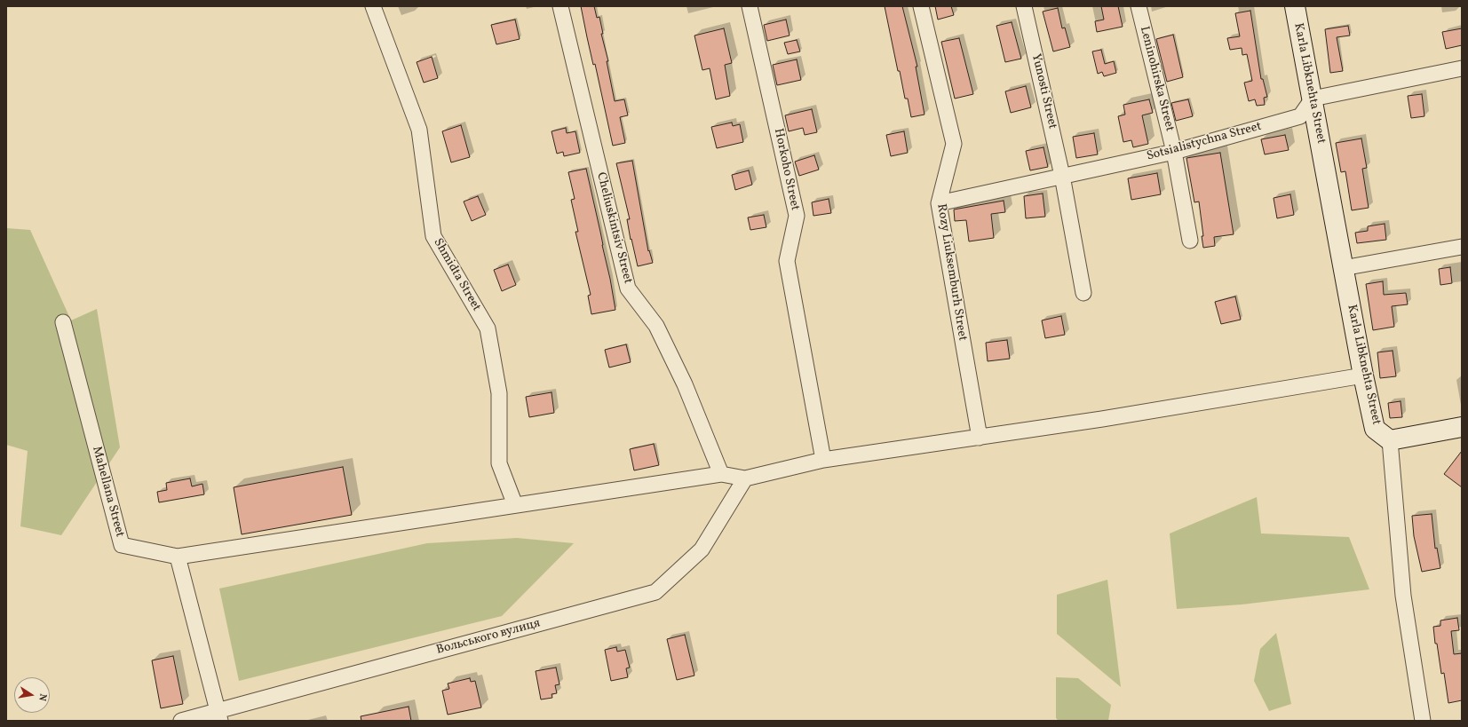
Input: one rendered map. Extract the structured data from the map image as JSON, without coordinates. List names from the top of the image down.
{
  "streets": {
    "street": [
      "Leninohirska Street",
      "Karla Libknehta Street",
      "Yunosti Street",
      "Sotsialistychna Street",
      "Horkoho Street",
      "Cheliuskintsiv Street",
      "Rozy Liuksemburh Street",
      "Shmidta Street",
      "Mahellana Street",
      "Вольського вулиця"
    ]
  },
  "crossings": [
    ["Leninohirska Street", "Sotsialistychna Street"],
    ["Karla Libknehta Street", "Sotsialistychna Street"],
    ["Yunosti Street", "Sotsialistychna Street"],
    ["Sotsialistychna Street", "Rozy Liuksemburh Street"]
  ],
  "north": "right"
}
